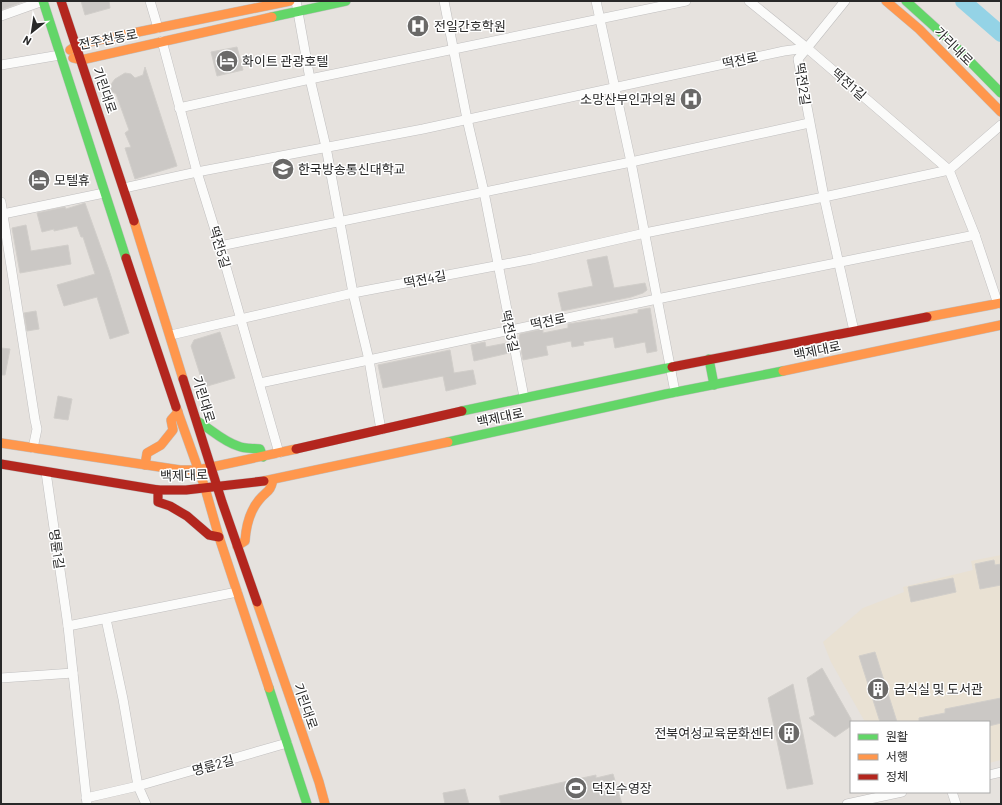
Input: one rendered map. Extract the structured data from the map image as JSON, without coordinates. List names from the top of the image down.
{
  "streets": {
    "street": [
      "전주천동로",
      "가리내로",
      "떡전로",
      "떡전2길",
      "떡전1길",
      "기린대로",
      "떡전5길",
      "떡전4길",
      "떡전3길",
      "백제대로",
      "명륜1길",
      "명륜2길"
    ]
  },
  "crossings": [
    ["전주천동로", "기린대로"],
    ["전주천동로", "떡전5길"],
    ["떡전로", "떡전2길"],
    ["떡전로", "떡전1길"],
    ["떡전로", "떡전3길"],
    ["떡전2길", "떡전1길"],
    ["떡전2길", "백제대로"],
    ["떡전1길", "백제대로"],
    ["기린대로", "떡전4길"],
    ["기린대로", "백제대로"],
    ["떡전5길", "떡전4길"],
    ["떡전5길", "백제대로"],
    ["떡전4길", "떡전3길"],
    ["떡전3길", "백제대로"],
    ["백제대로", "명륜1길"],
    ["명륜1길", "명륜2길"]
  ],
  "places": {
    "hospital": ["전일간호학원", "소망산부인과의원"],
    "hotel": ["화이트 관광호텔", "모텔휴"],
    "school or university": ["한국방송통신대학교"],
    "building": ["급식실 및 도서관", "전북여성교육문화센터"],
    "sports": ["덕진수영장"]
  },
  "legend": ["원활", "서행", "정체"],
  "north": "bottom left"
}
